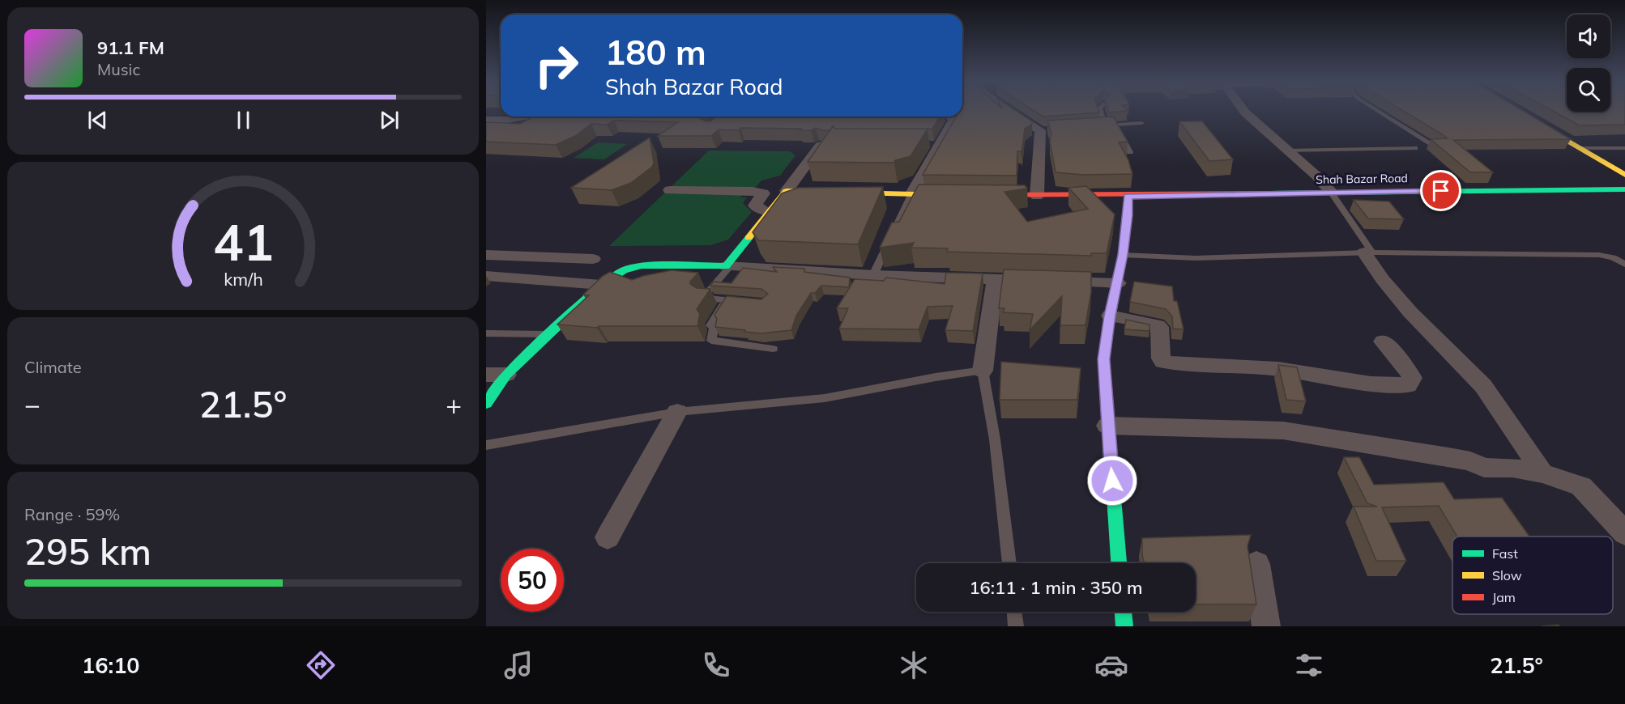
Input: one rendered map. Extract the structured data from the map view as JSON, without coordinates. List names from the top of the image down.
{
  "streets": {
    "main road": ["Shah Bazar Road"]
  },
  "legend": ["Fast", "Slow", "Jam"],
  "page": {
    "turn": ["180 m", "Shah Bazar Road"],
    "song": ["91.1 FM", "Music"],
    "tile": [
      "Climate",
      ["Range · 59%", "295 km"]
    ],
    "heat": ["−", "21.5°", "+"],
    "limit": "50",
    "trip": "16:11 · 1 min · 350 m",
    "tabs": ["16:10", "21.5°"],
    "gauge": ["41", "km/h"]
  }
}
